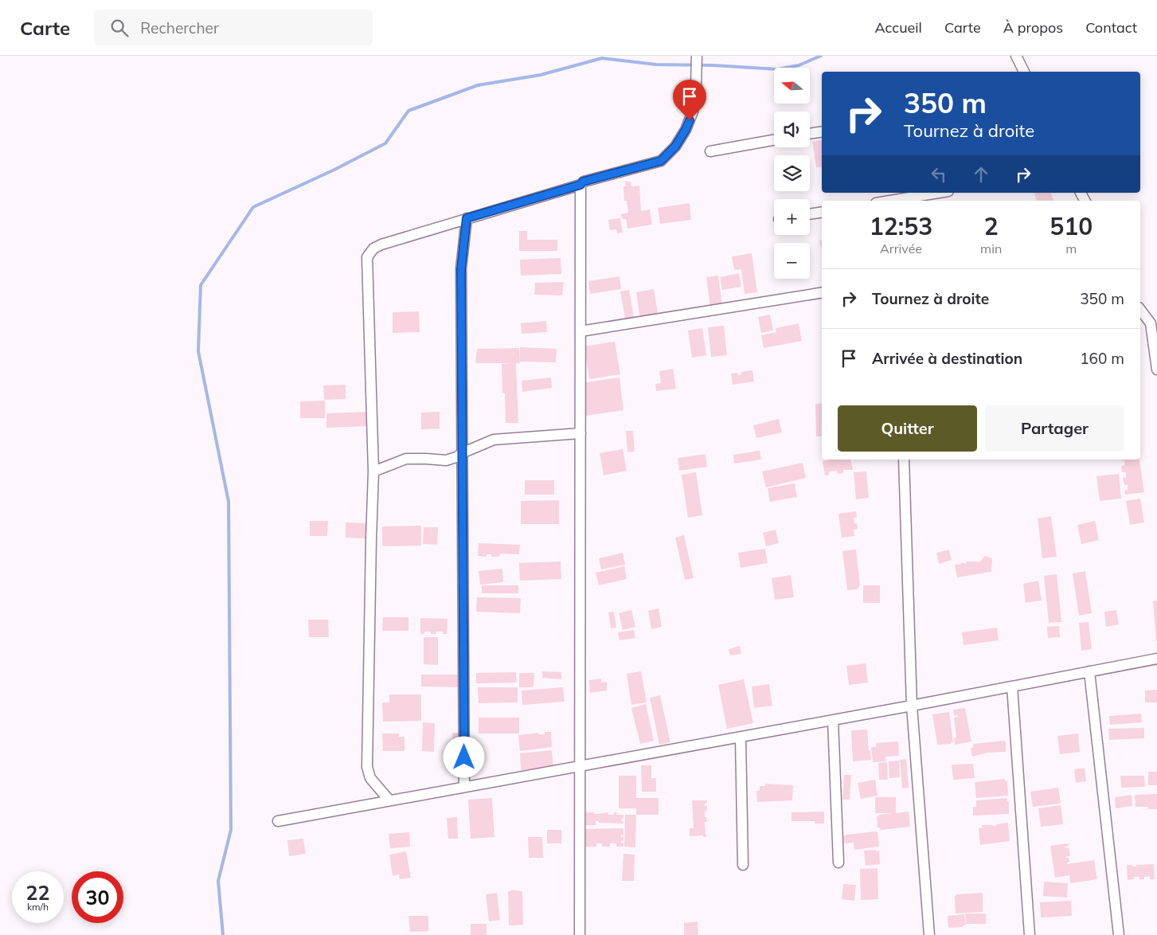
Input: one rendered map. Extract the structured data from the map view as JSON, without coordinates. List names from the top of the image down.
{
  "north": "left",
  "page": {
    "header": "Carte",
    "search": "Rechercher",
    "nav": [
      "Accueil",
      "Carte",
      "À propos",
      "Contact"
    ],
    "map_buttons": ["+", "−"],
    "turn": ["350 m", "Tournez à droite"],
    "eta": [
      "12:53",
      "Arrivée",
      "2",
      "min",
      "510",
      "m"
    ],
    "list": [
      {
        "name": "Tournez à droite",
        "value": "350 m"
      },
      {
        "name": "Arrivée à destination",
        "value": "160 m"
      }
    ],
    "buttons": ["Quitter", "Partager"],
    "speed": "22 km/h",
    "limit": "30"
  }
}
